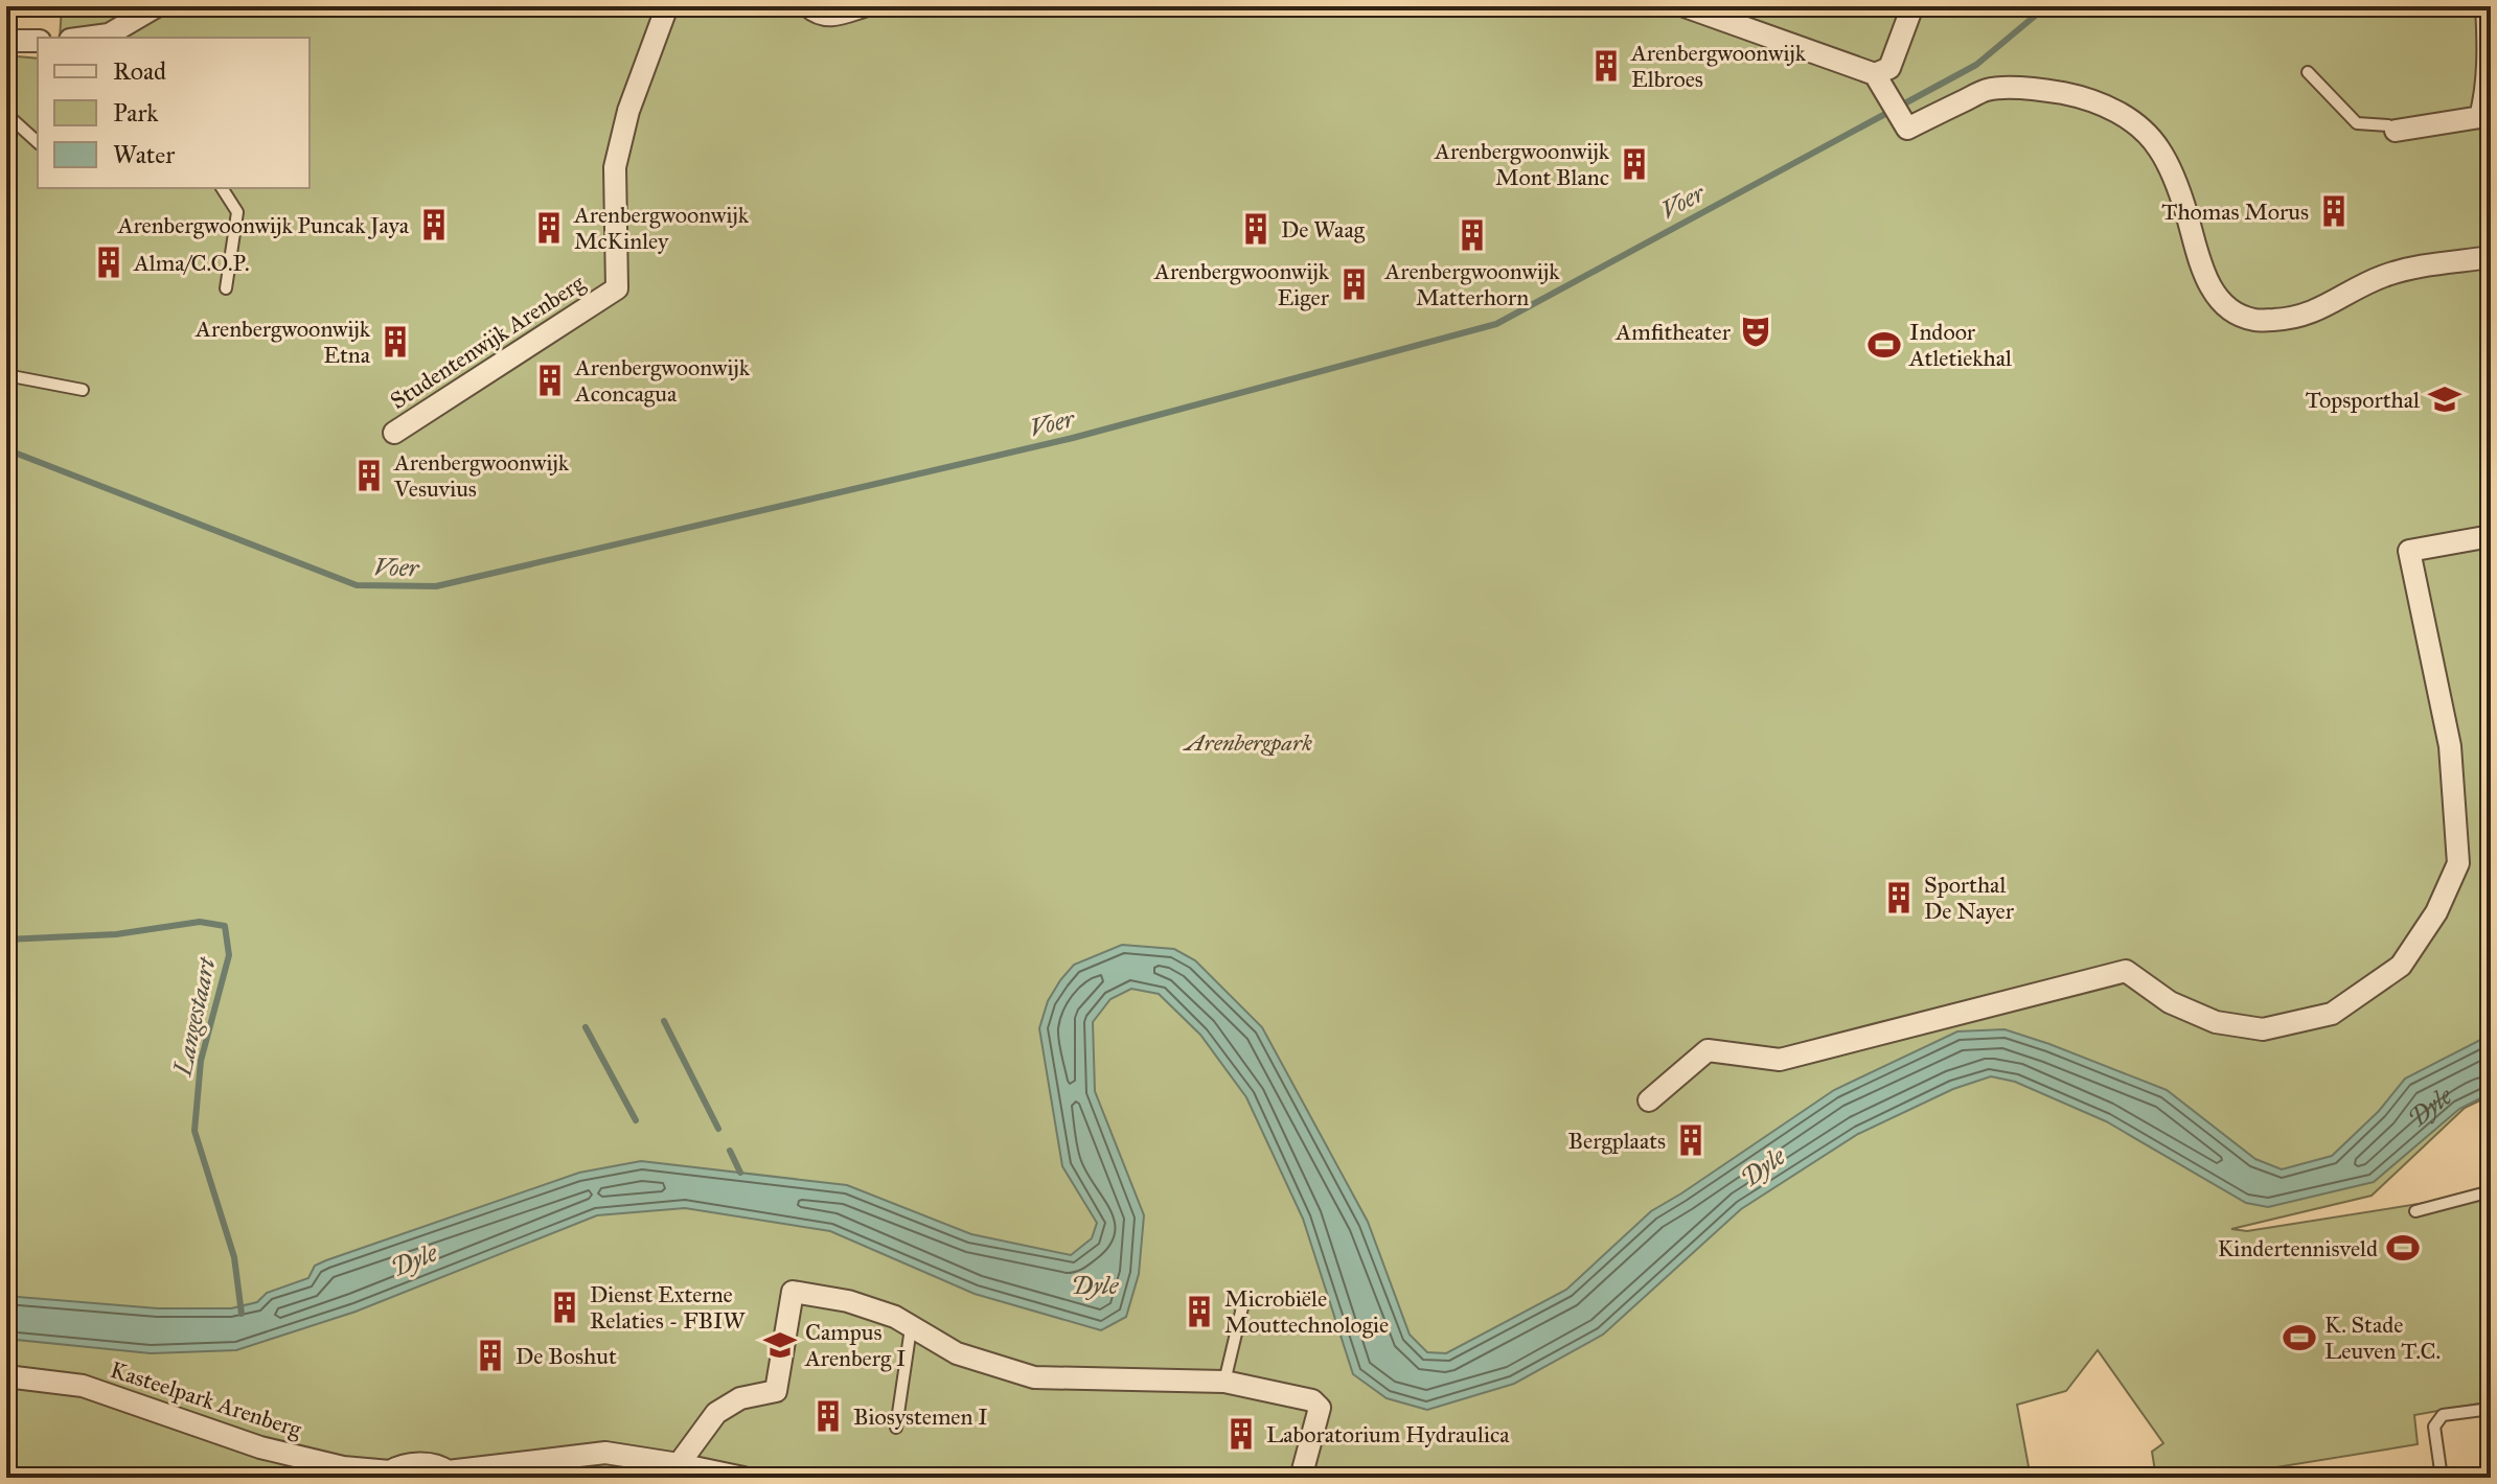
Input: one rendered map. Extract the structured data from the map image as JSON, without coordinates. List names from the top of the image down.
{
  "streets": {
    "street": ["Studentenwijk Arenberg", "Kasteelpark Arenberg"]
  },
  "water": ["Voer", "Langestaart", "Dyle"],
  "parks": ["Arenbergpark"],
  "places": {
    "building": [
      "Arenbergwoonwijk Elbroes",
      "Arenbergwoonwijk Mont Blanc",
      "Thomas Morus",
      "Arenbergwoonwijk Puncak Jaya",
      "Arenbergwoonwijk McKinley",
      "De Waag",
      "Arenbergwoonwijk Matterhorn",
      "Alma/C.O.P.",
      "Arenbergwoonwijk Eiger",
      "Arenbergwoonwijk Etna",
      "Arenbergwoonwijk Aconcagua",
      "Arenbergwoonwijk Vesuvius",
      "Sporthal De Nayer",
      "Bergplaats",
      "Dienst Externe Relaties - FBIW",
      "Microbiële Mouttechnologie",
      "De Boshut",
      "Biosystemen I",
      "Laboratorium Hydraulica"
    ],
    "theatre": ["Amfitheater"],
    "sports": ["Indoor Atletiekhal", "Kindertennisveld", "K. Stade Leuven T.C."],
    "school or university": ["Topsporthal", "Campus Arenberg I"]
  },
  "legend": ["Road", "Park", "Water"]
}
